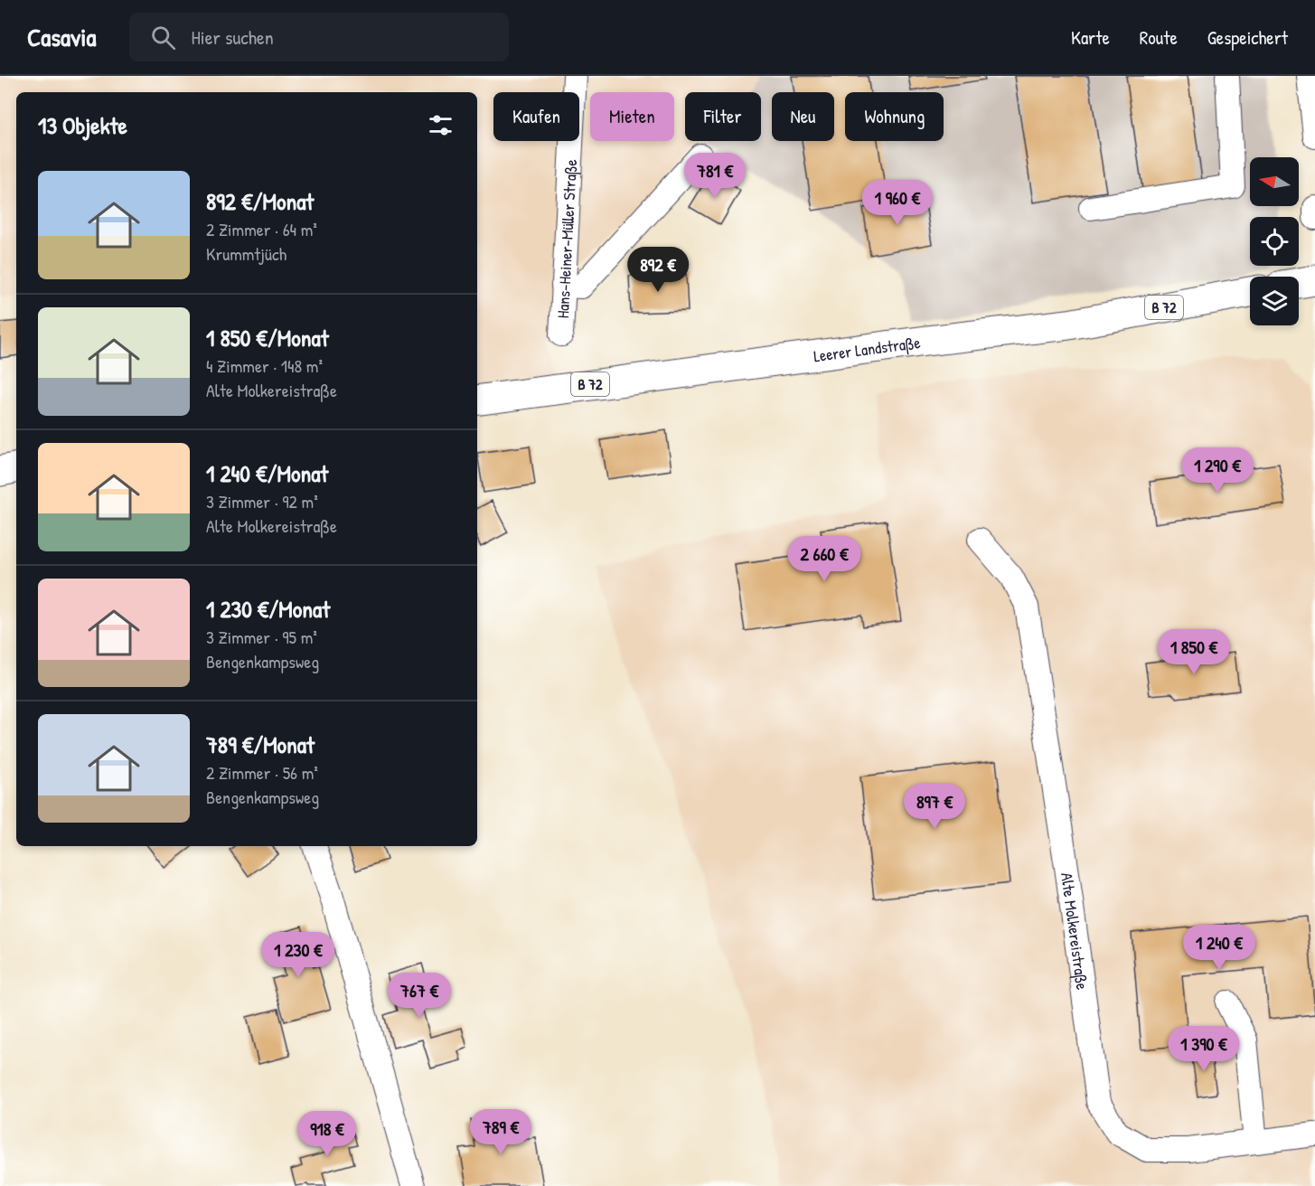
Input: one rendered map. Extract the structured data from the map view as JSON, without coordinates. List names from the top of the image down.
{
  "streets": {
    "main road": ["B 72", "Leerer Landstraße"],
    "street": ["Hans-Heiner-Müller Straße", "Alte Molkereistraße"]
  },
  "north": "left",
  "page": {
    "header": "Casavia",
    "search": "Hier suchen",
    "nav": ["Karte", "Route", "Gespeichert"],
    "chip": [
      "Kaufen",
      "Mieten",
      "Filter",
      "Neu",
      "Wohnung"
    ],
    "heading": "13 Objekte",
    "price": [
      "781 €",
      "1 960 €",
      "892 €",
      "1 290 €",
      "2 660 €",
      "1 850 €",
      "897 €",
      "1 240 €",
      "1 230 €",
      "767 €",
      "1 390 €",
      "789 €",
      "918 €"
    ],
    "list": [
      {
        "name": "892 €/Monat",
        "note": "2 Zimmer · 64 m² · Krummtjüch"
      },
      {
        "name": "1 850 €/Monat",
        "note": "4 Zimmer · 148 m² · Alte Molkereistraße"
      },
      {
        "name": "1 240 €/Monat",
        "note": "3 Zimmer · 92 m² · Alte Molkereistraße"
      },
      {
        "name": "1 230 €/Monat",
        "note": "3 Zimmer · 95 m² · Bengenkampsweg"
      },
      {
        "name": "789 €/Monat",
        "note": "2 Zimmer · 56 m² · Bengenkampsweg"
      }
    ]
  }
}
